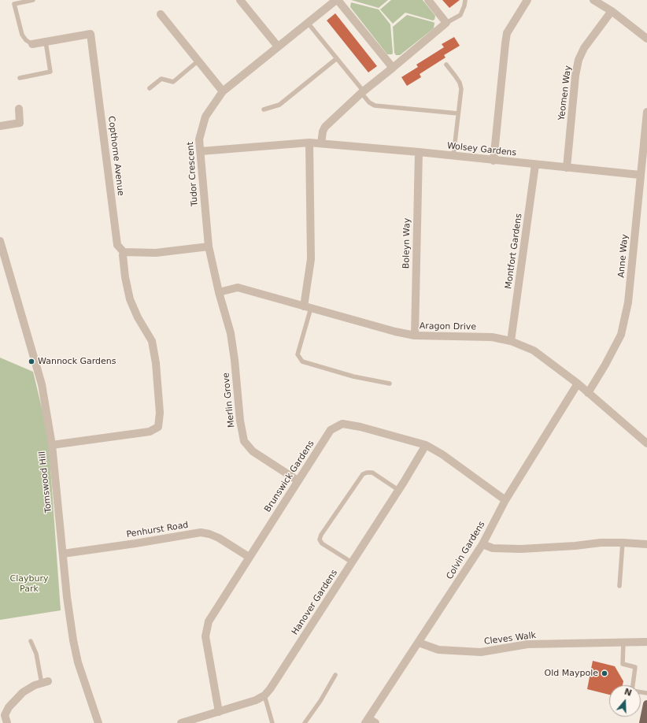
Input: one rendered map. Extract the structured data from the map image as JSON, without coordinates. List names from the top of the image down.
{
  "streets": {
    "street": [
      "Yeomen Way",
      "Wolsey Gardens",
      "Copthorne Avenue",
      "Tudor Crescent",
      "Boleyn Way",
      "Montfort Gardens",
      "Anne Way",
      "Aragon Drive",
      "Merlin Grove",
      "Brunswick Gardens",
      "Tomswood Hill",
      "Penhurst Road",
      "Colvin Gardens",
      "Hanover Gardens",
      "Cleves Walk"
    ]
  },
  "crossings": [
    ["Yeomen Way", "Wolsey Gardens"],
    ["Wolsey Gardens", "Tudor Crescent"],
    ["Wolsey Gardens", "Boleyn Way"],
    ["Wolsey Gardens", "Montfort Gardens"],
    ["Wolsey Gardens", "Anne Way"],
    ["Tudor Crescent", "Aragon Drive"],
    ["Tudor Crescent", "Merlin Grove"],
    ["Boleyn Way", "Aragon Drive"],
    ["Montfort Gardens", "Aragon Drive"],
    ["Anne Way", "Aragon Drive"],
    ["Aragon Drive", "Merlin Grove"],
    ["Aragon Drive", "Colvin Gardens"],
    ["Merlin Grove", "Brunswick Gardens"],
    ["Brunswick Gardens", "Penhurst Road"],
    ["Brunswick Gardens", "Colvin Gardens"],
    ["Brunswick Gardens", "Hanover Gardens"],
    ["Tomswood Hill", "Penhurst Road"],
    ["Colvin Gardens", "Cleves Walk"]
  ],
  "parks": ["Claybury Park"],
  "places": ["Wannock Gardens", "Old Maypole"],
  "north": "top"
}
